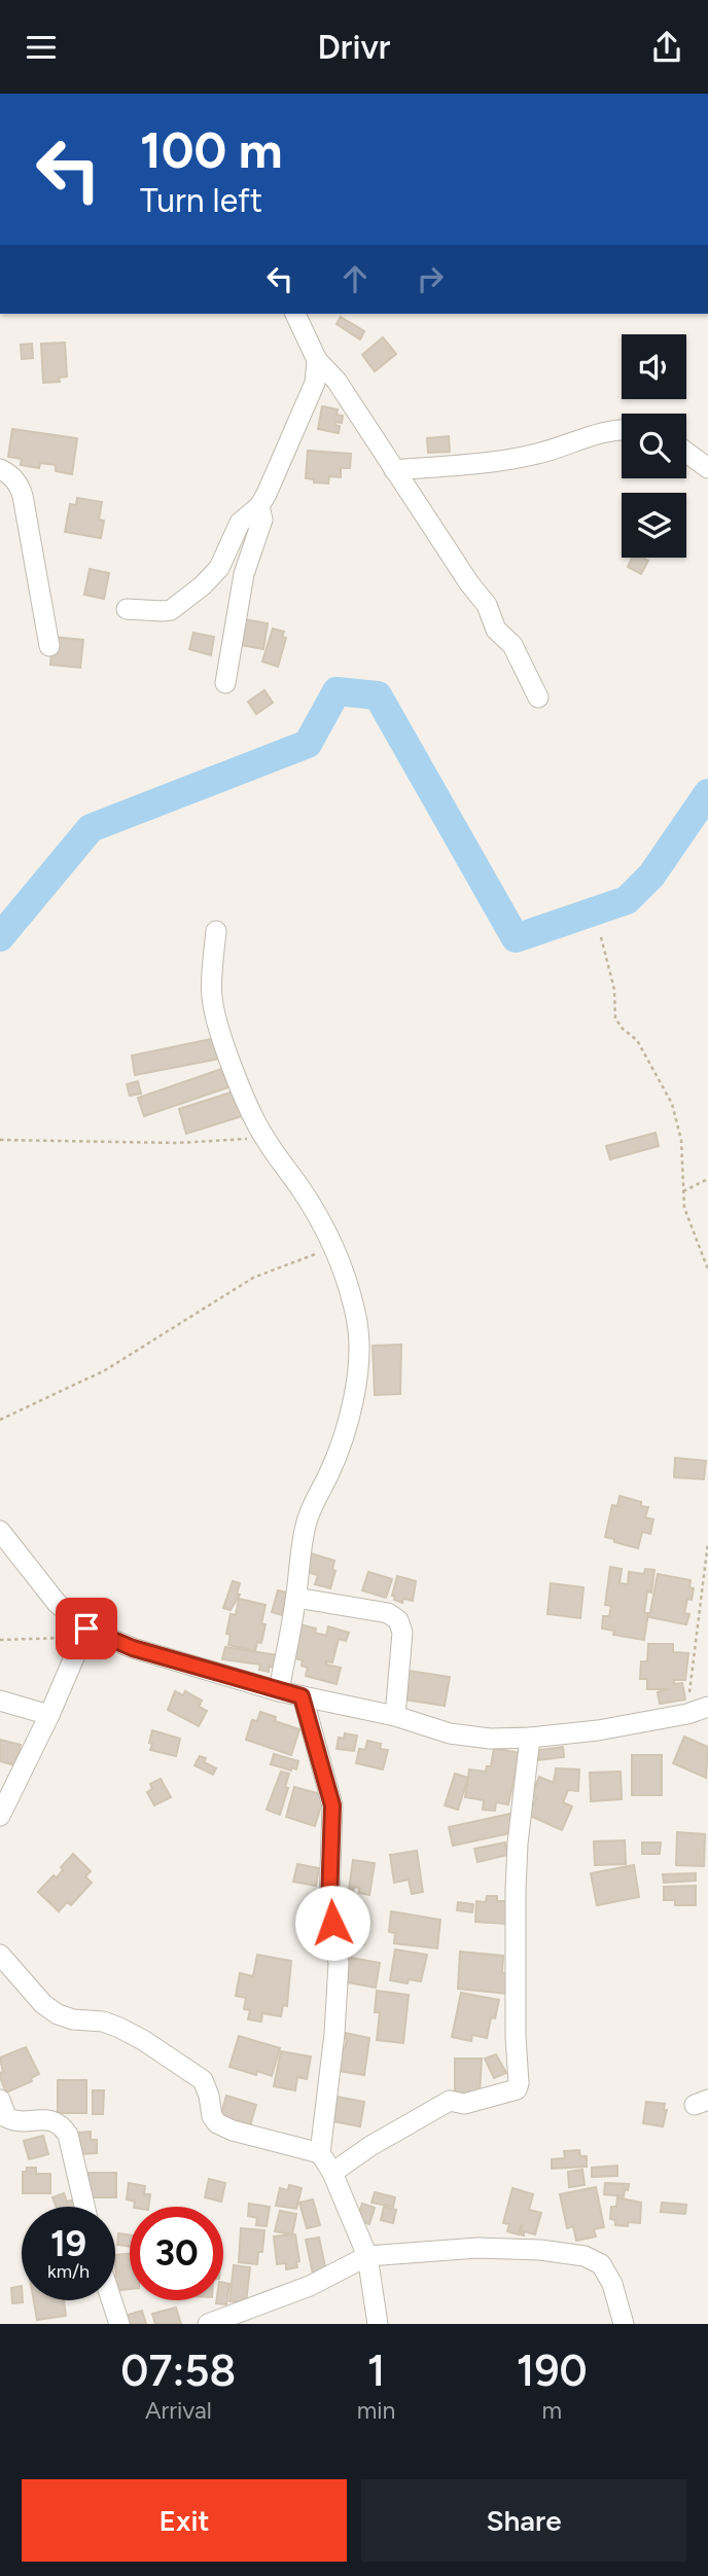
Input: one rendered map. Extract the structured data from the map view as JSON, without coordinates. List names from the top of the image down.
{
  "page": {
    "header": "Drivr",
    "turn": ["100 m", "Turn left"],
    "speed": "19 km/h",
    "limit": "30",
    "eta": [
      "07:58",
      "Arrival",
      "1",
      "min",
      "190",
      "m"
    ],
    "buttons": ["Exit", "Share"]
  }
}
